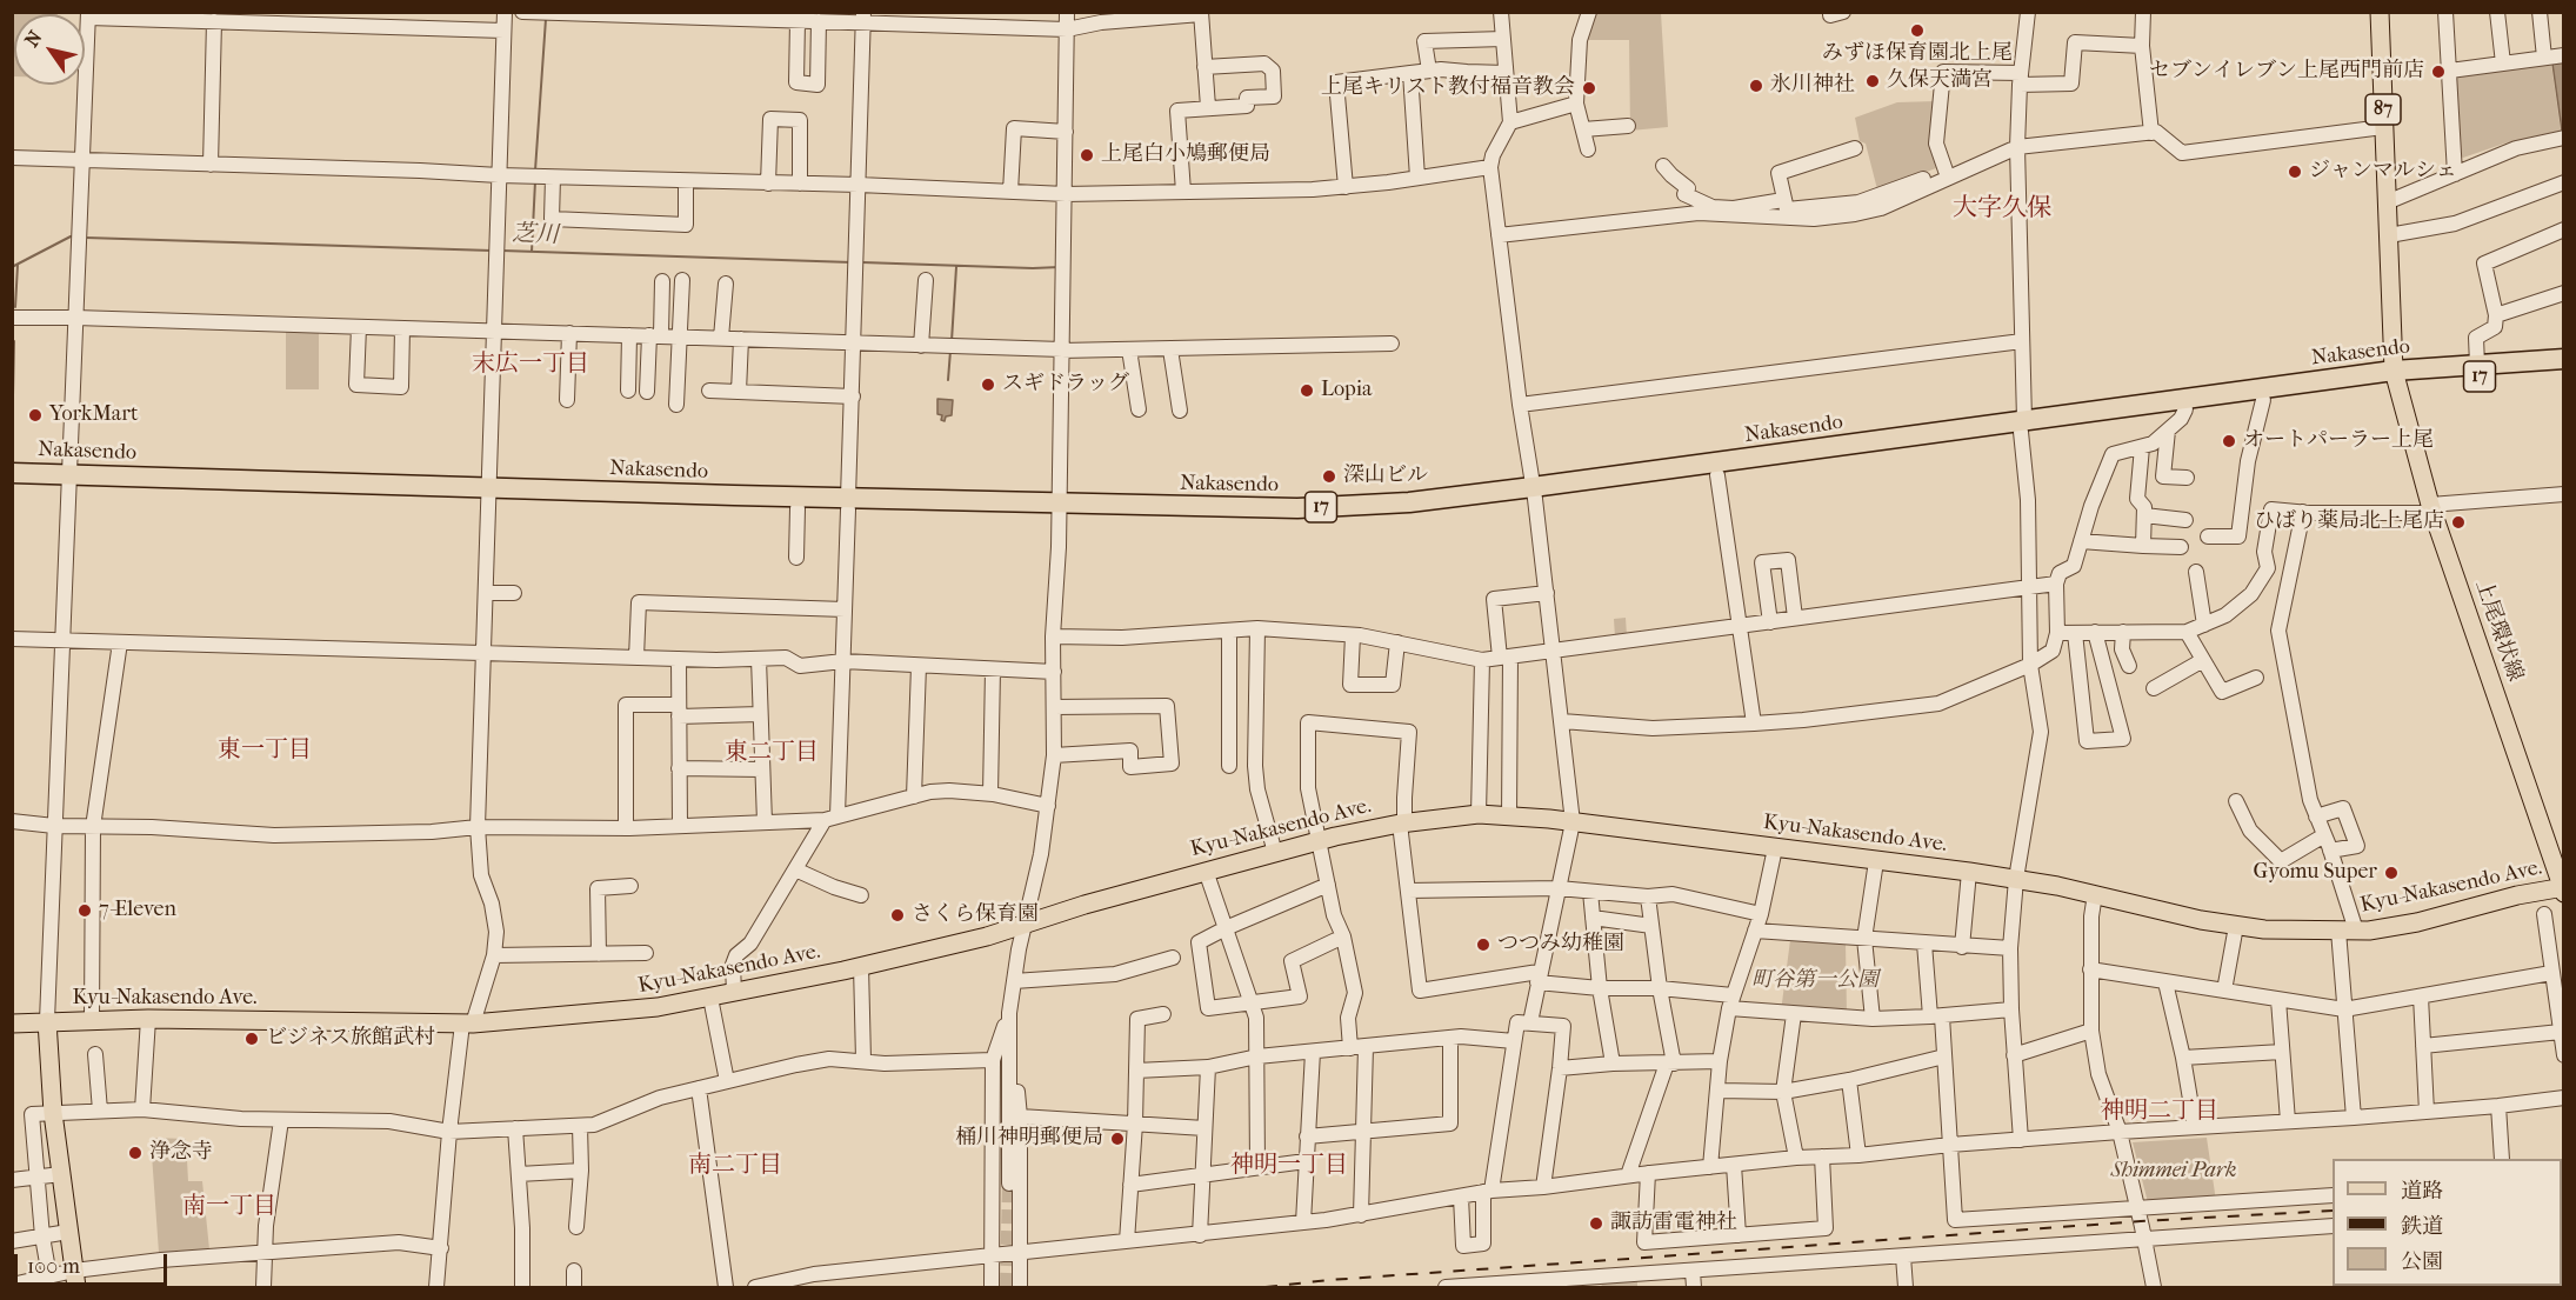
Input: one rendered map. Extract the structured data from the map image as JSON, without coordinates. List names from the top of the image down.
{
  "streets": {
    "highway": ["Nakasendo", "17"],
    "main road": ["87", "上尾環状線", "Kyu-Nakasendo Ave."]
  },
  "crossings": [
    ["87", "Nakasendo"],
    ["87", "上尾環状線"],
    ["Nakasendo", "上尾環状線"],
    ["上尾環状線", "Kyu-Nakasendo Ave."]
  ],
  "districts": [
    "大字久保",
    "末広一丁目",
    "東一丁目",
    "東二丁目",
    "神明二丁目",
    "南二丁目",
    "神明一丁目",
    "南一丁目"
  ],
  "water": ["芝川"],
  "parks": ["町谷第一公園", "Shimmei Park"],
  "places": [
    "みずほ保育園北上尾",
    "セブンイレブン上尾西門前店",
    "久保天満宮",
    "氷川神社",
    "上尾キリスト教付福音教会",
    "上尾白小鳩郵便局",
    "ジャンマルシェ",
    "スギドラッグ",
    "Lopia",
    "YorkMart",
    "オートパーラー上尾",
    "深山ビル",
    "ひばり薬局北上尾店",
    "Gyomu Super",
    "7-Eleven",
    "さくら保育園",
    "つつみ幼稚園",
    "ビジネス旅館武村",
    "桶川神明郵便局",
    "浄念寺",
    "諏訪雷電神社"
  ],
  "legend": ["道路", "鉄道", "公園"],
  "scale_bar": "100 m",
  "north": "top left"
}
